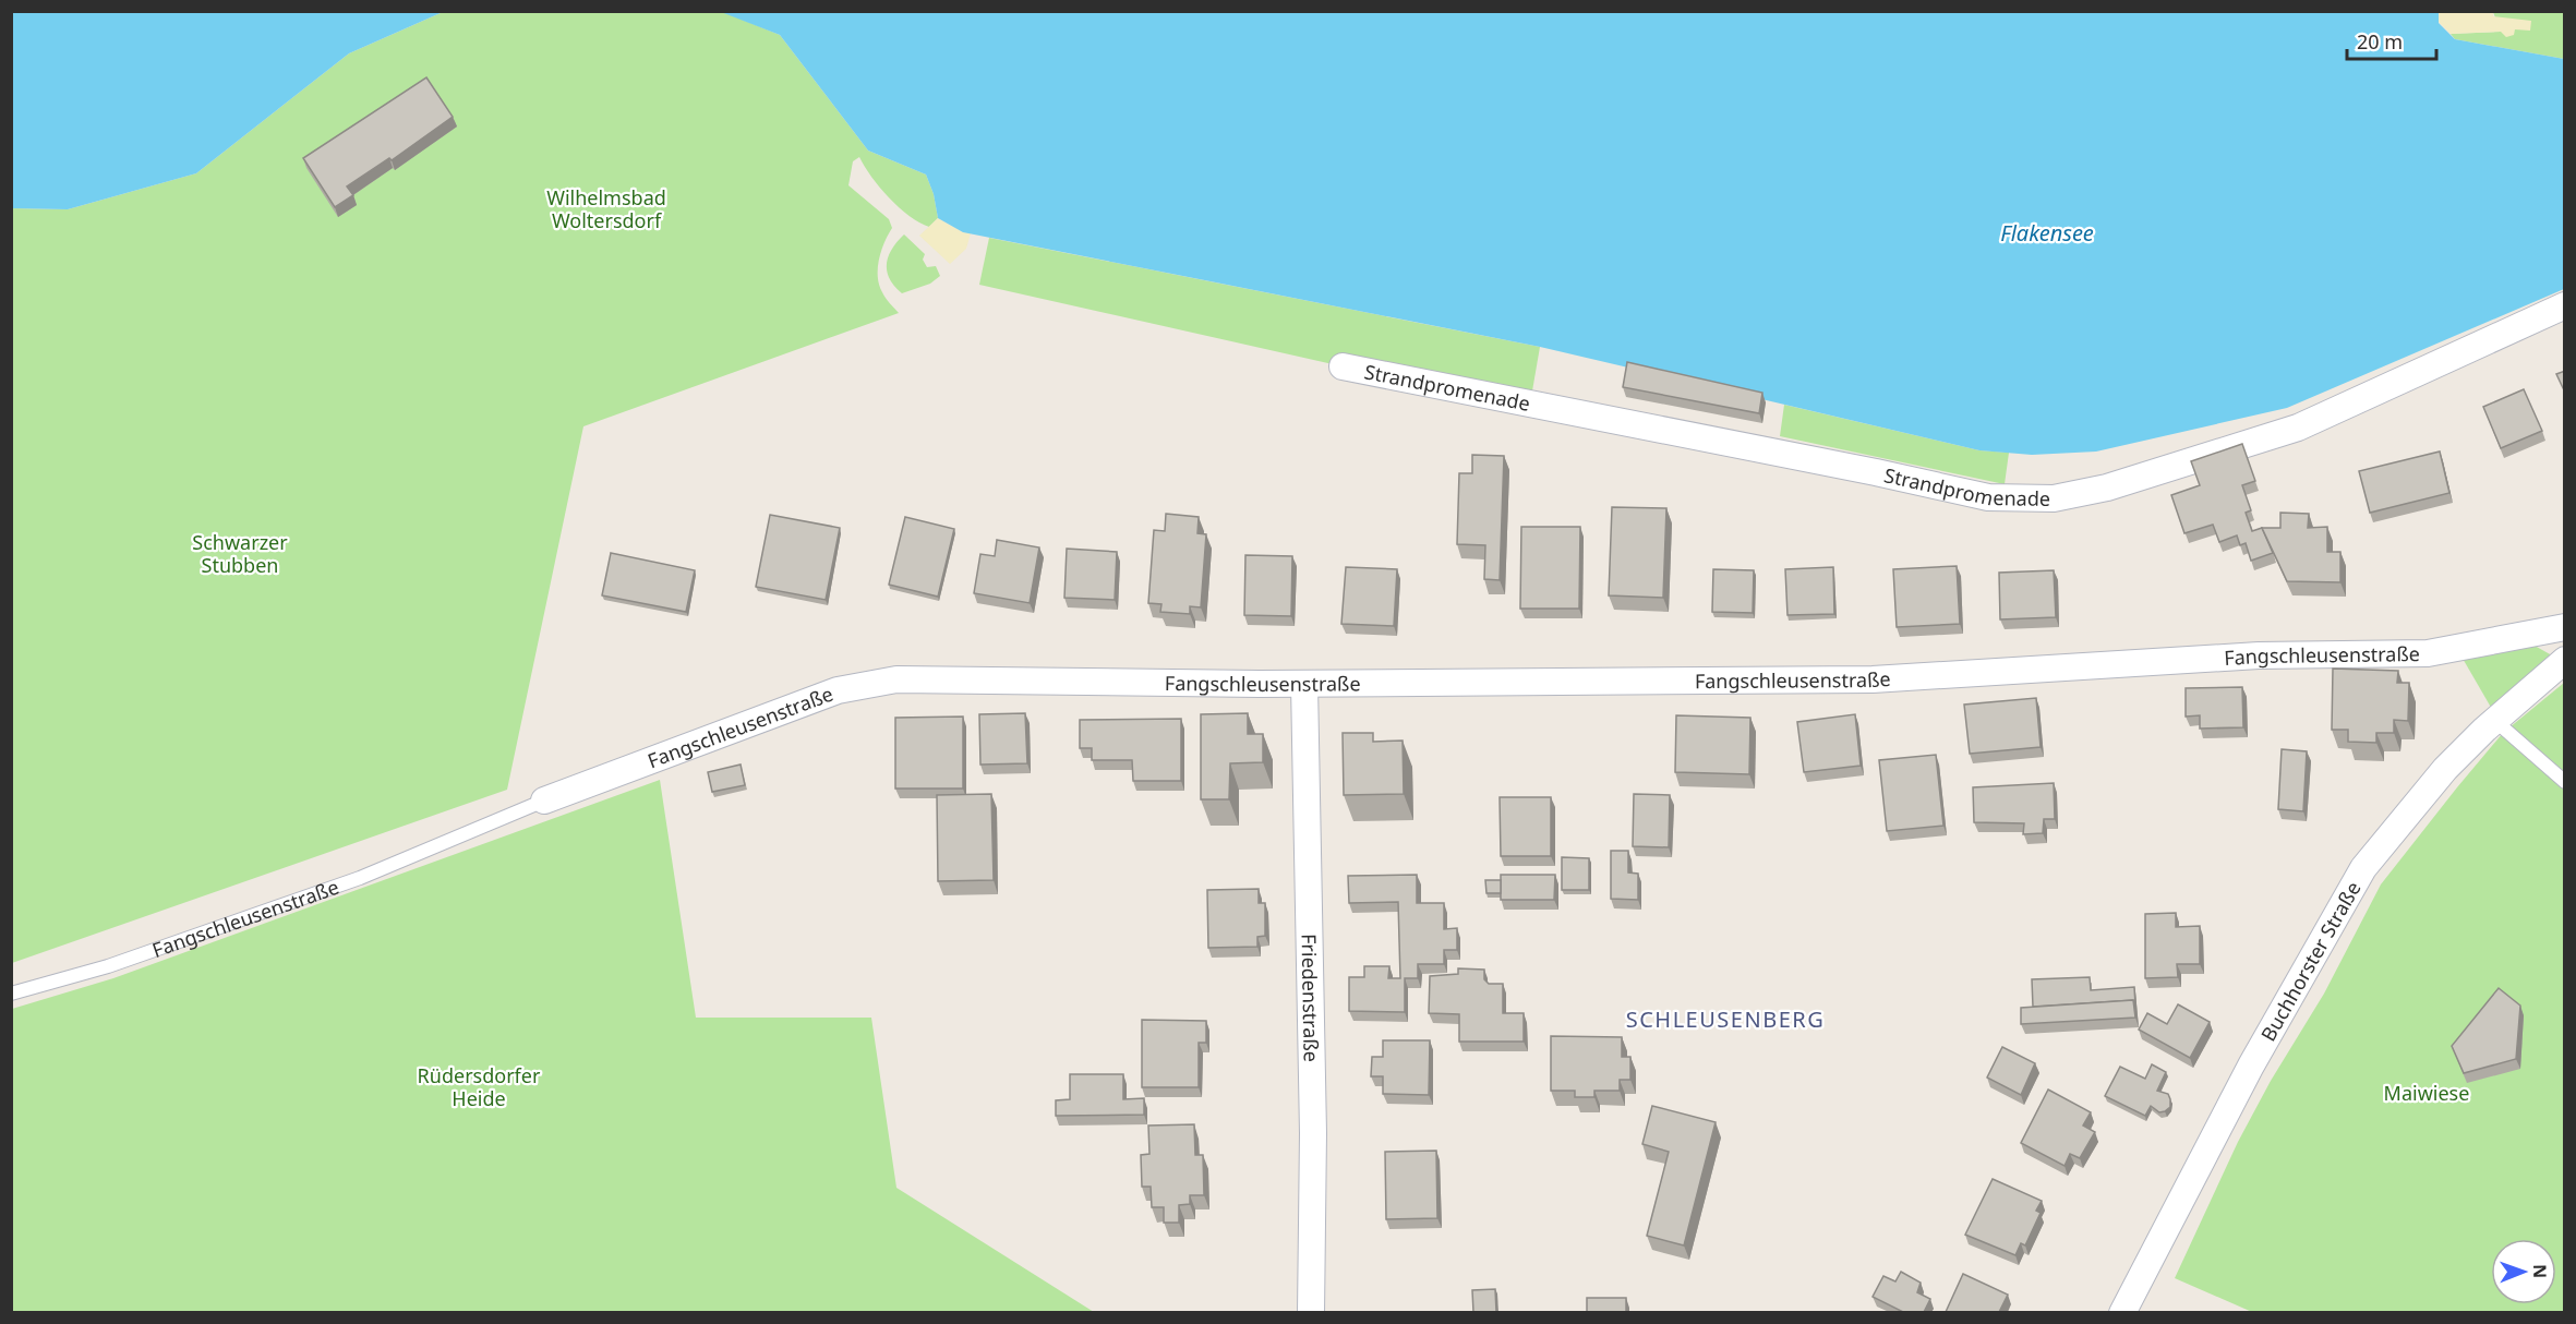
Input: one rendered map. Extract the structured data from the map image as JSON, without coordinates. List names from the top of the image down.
{
  "streets": {
    "street": [
      "Strandpromenade",
      "Fangschleusenstraße",
      "Buchhorster Straße",
      "Friedenstraße"
    ]
  },
  "crossings": [
    ["Fangschleusenstraße", "Friedenstraße"]
  ],
  "districts": ["SCHLEUSENBERG"],
  "water": ["Flakensee"],
  "parks": [
    "Wilhelmsbad Woltersdorf",
    "Schwarzer Stubben",
    "Rüdersdorfer Heide",
    "Maiwiese"
  ],
  "scale_bar": "20 m",
  "north": "right"
}
